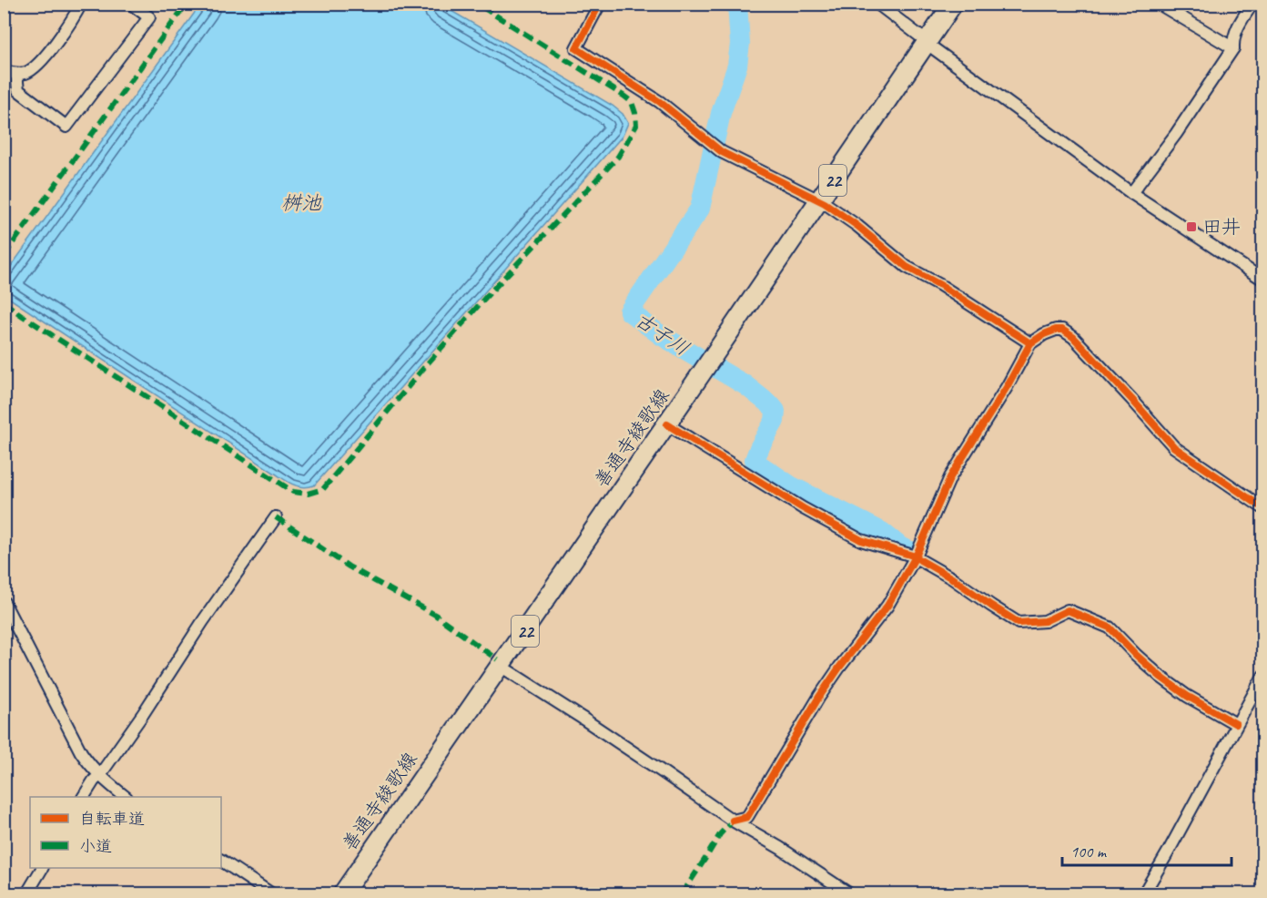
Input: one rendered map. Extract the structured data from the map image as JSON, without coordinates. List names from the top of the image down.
{
  "streets": {
    "main road": ["22", "善通寺綾歌線"]
  },
  "water": ["桝池", "古子川"],
  "places": {
    "transit": ["田井"]
  },
  "legend": ["自転車道", "小道"],
  "scale_bar": "100 m"
}
